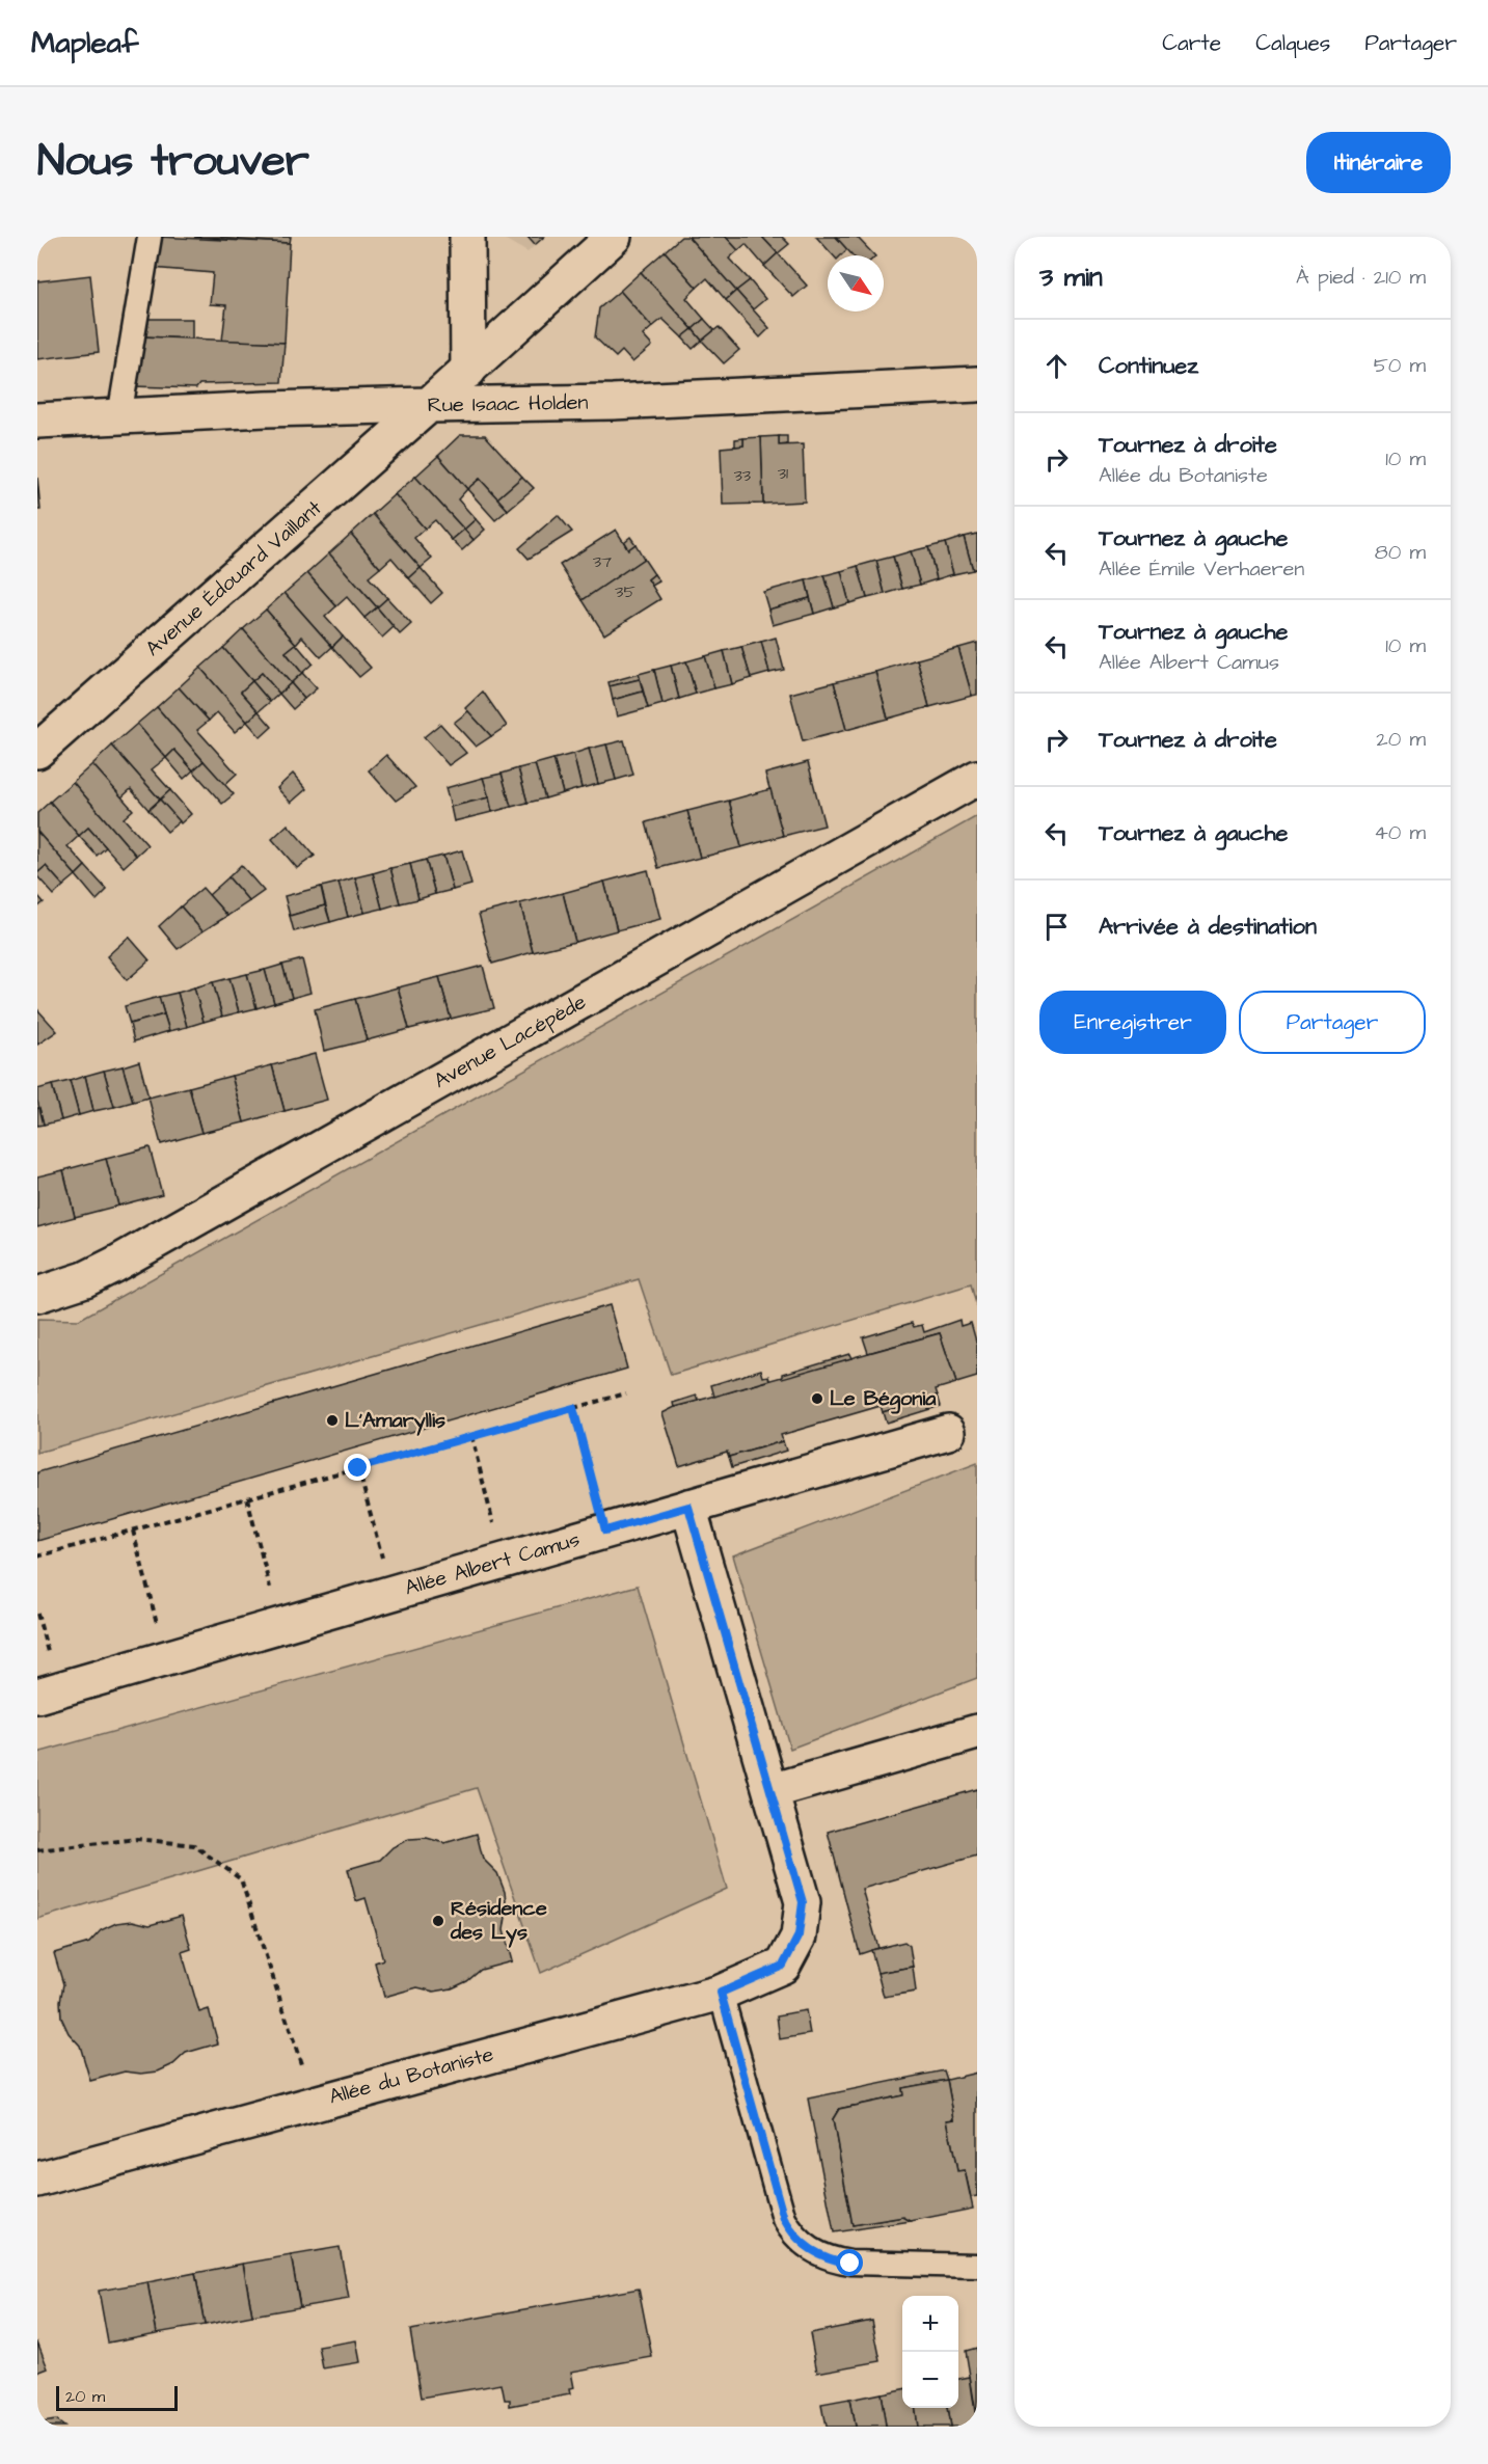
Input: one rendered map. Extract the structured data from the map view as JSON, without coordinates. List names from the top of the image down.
{
  "streets": {
    "street": [
      "Rue Isaac Holden",
      "Avenue Édouard Vaillant",
      "Avenue Lacépède",
      "Allée Albert Camus",
      "Allée du Botaniste"
    ]
  },
  "crossings": [
    ["Rue Isaac Holden", "Avenue Édouard Vaillant"]
  ],
  "places": ["Le Bégonia", "L'Amaryllis", "Résidence des Lys"],
  "house_numbers": [
    "31",
    "33",
    "37",
    "35"
  ],
  "scale_bar": "20 m",
  "north": "bottom right",
  "page": {
    "header": "Mapleaf",
    "nav": ["Carte", "Calques", "Partager"],
    "title": "Nous trouver",
    "buttons": [
      "Itinéraire",
      ["Enregistrer", "Partager"]
    ],
    "heading": ["3 min", "À pied · 210 m"],
    "list": [
      ["Continuez", "50 m"],
      ["Tournez à droite", "Allée du Botaniste", "10 m"],
      ["Tournez à gauche", "Allée Émile Verhaeren", "80 m"],
      ["Tournez à gauche", "Allée Albert Camus", "10 m"],
      ["Tournez à droite", "20 m"],
      ["Tournez à gauche", "40 m"],
      "Arrivée à destination"
    ],
    "map_buttons": ["+", "−"],
    "scale": "20 m"
  }
}
